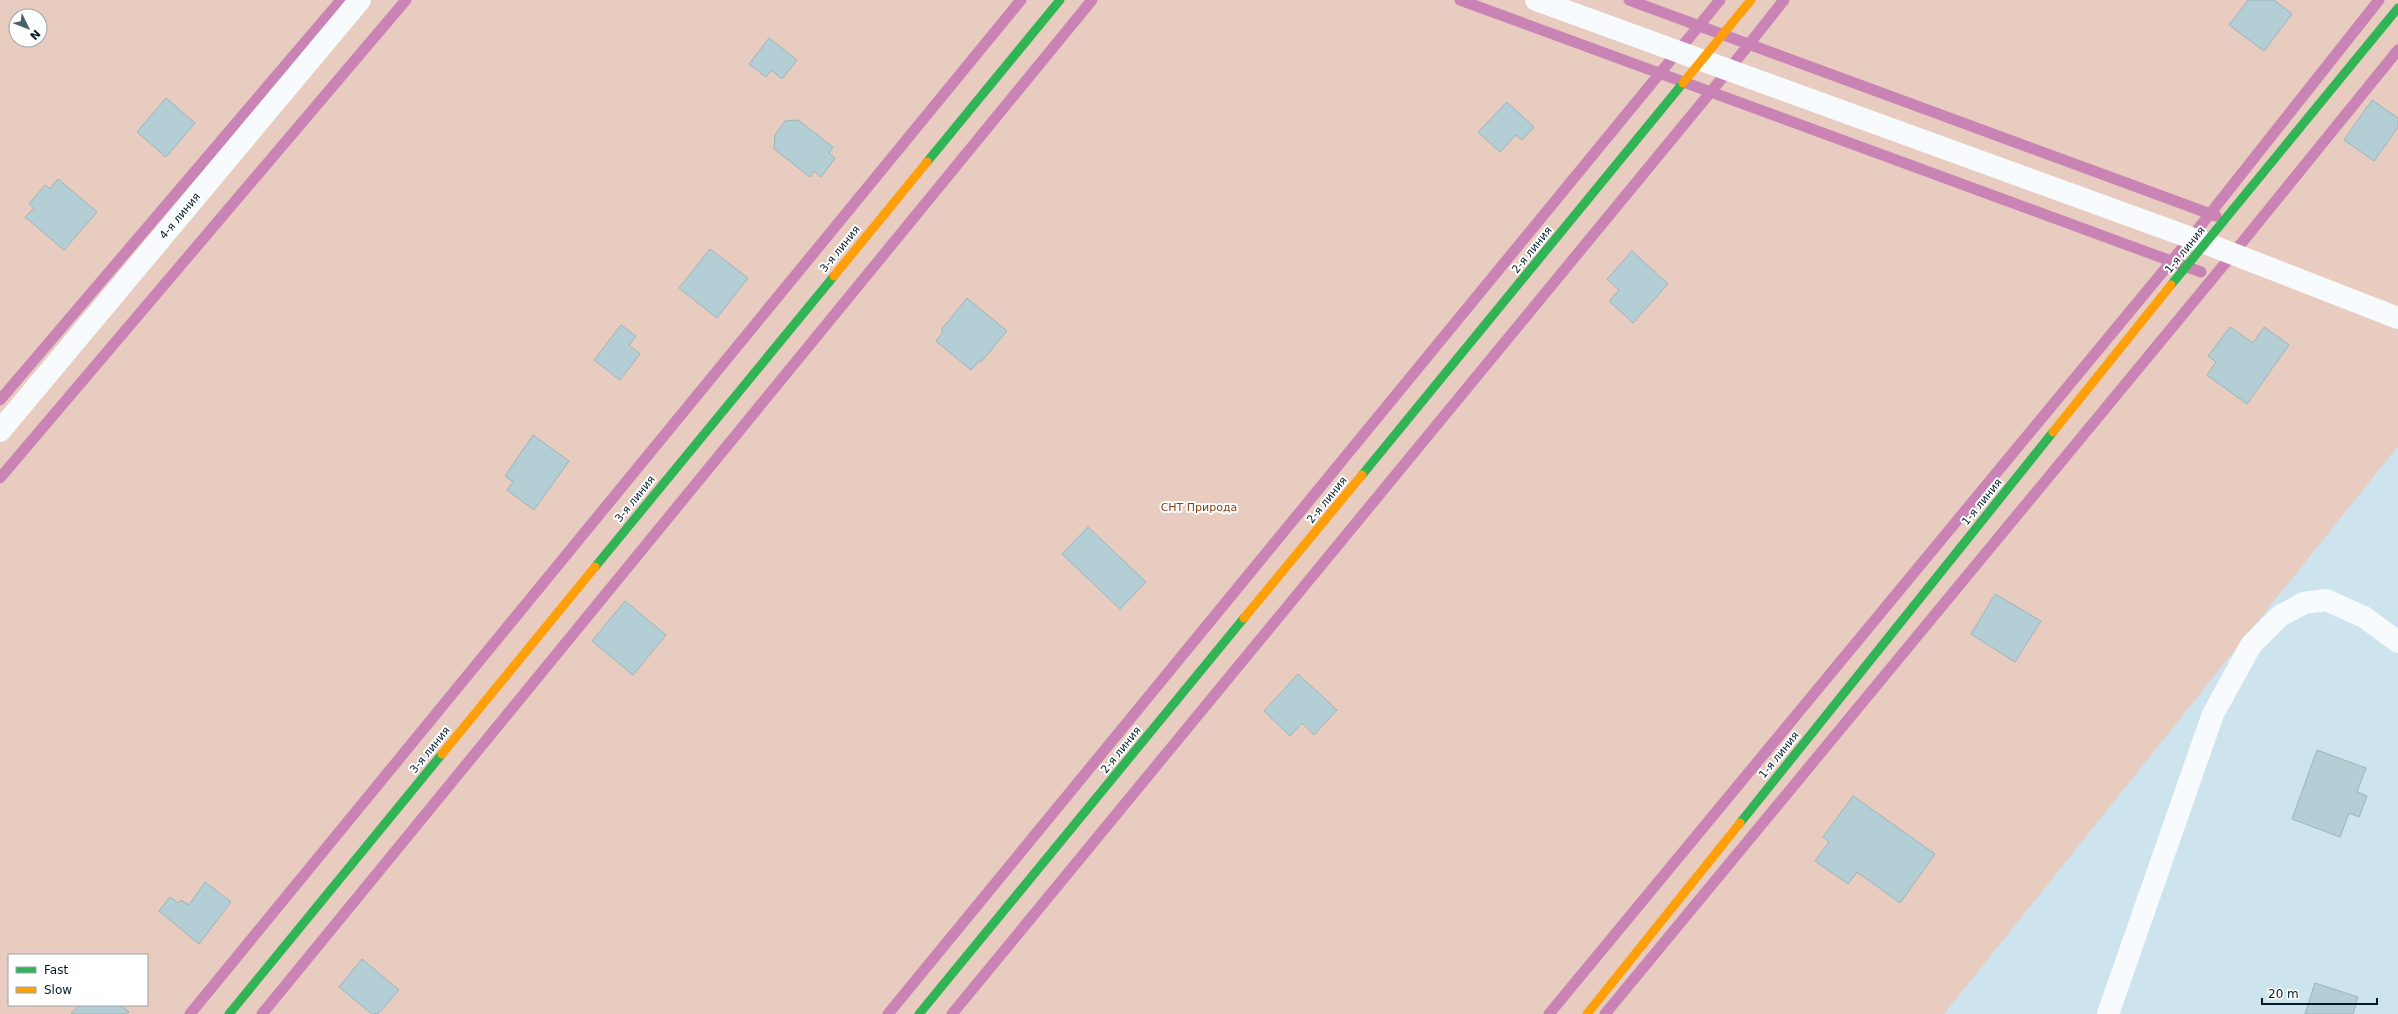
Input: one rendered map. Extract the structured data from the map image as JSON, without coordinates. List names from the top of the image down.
{
  "streets": {
    "street": [
      "4-я линия",
      "3-я линия",
      "2-я линия",
      "1-я линия"
    ]
  },
  "parks": ["СНТ Природа"],
  "legend": ["Fast", "Slow"],
  "scale_bar": "20 m",
  "north": "bottom right"
}
